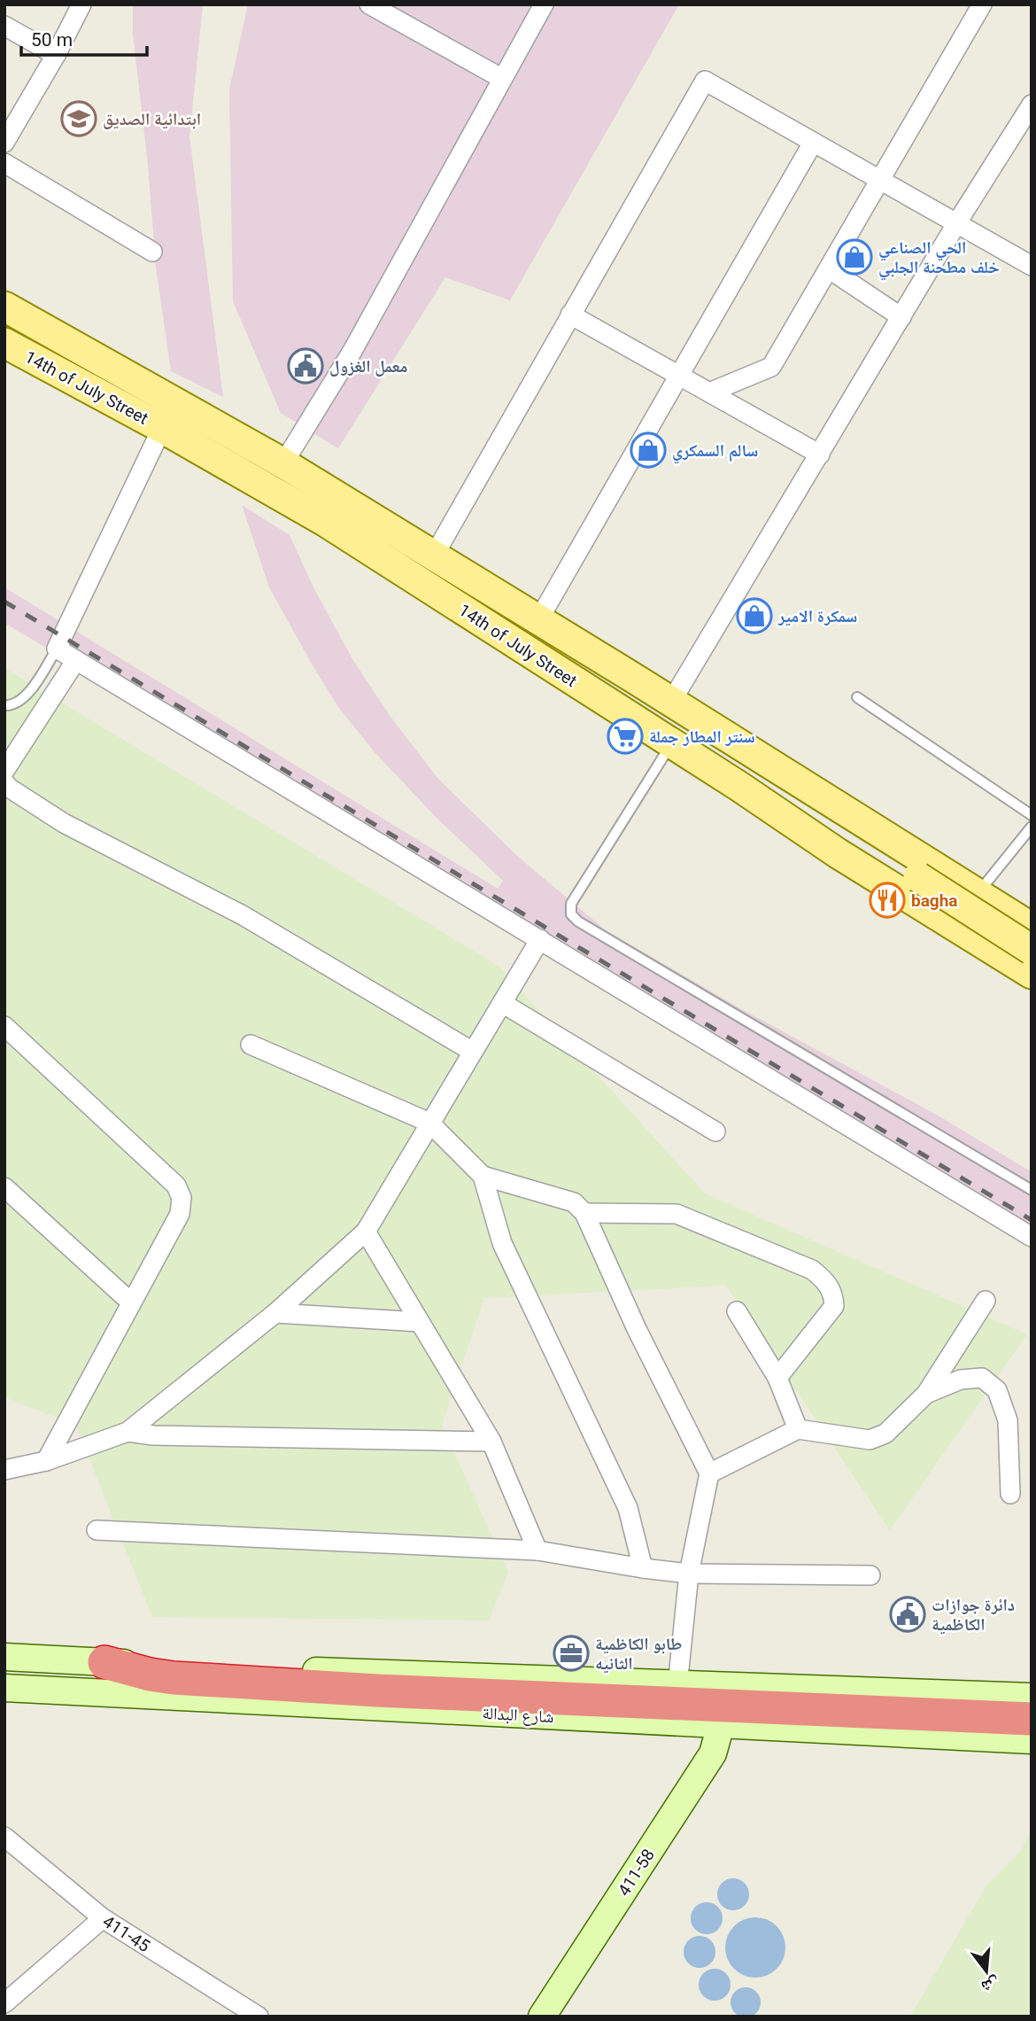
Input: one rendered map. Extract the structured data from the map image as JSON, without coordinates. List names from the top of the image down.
{
  "streets": {
    "main road": ["14th of July Street", "شارع البدالة", "411-58"],
    "street": ["411-45"]
  },
  "crossings": [
    ["شارع البدالة", "411-58"]
  ],
  "places": {
    "school or university": ["ابتدائية الصديق"],
    "shop": ["الحي الصناعي خلف مطحنة الجلبي", "سالم السمكري", "سمكرة الامير"],
    "public building": ["معمل الغزول", "دائرة جوازات الكاظمية"],
    "supermarket": ["سنتر المطار جملة"],
    "restaurant": ["bagha"],
    "office": ["طابو الكاظمية الثانيه"]
  },
  "scale_bar": "50 m",
  "north": "bottom"
}
